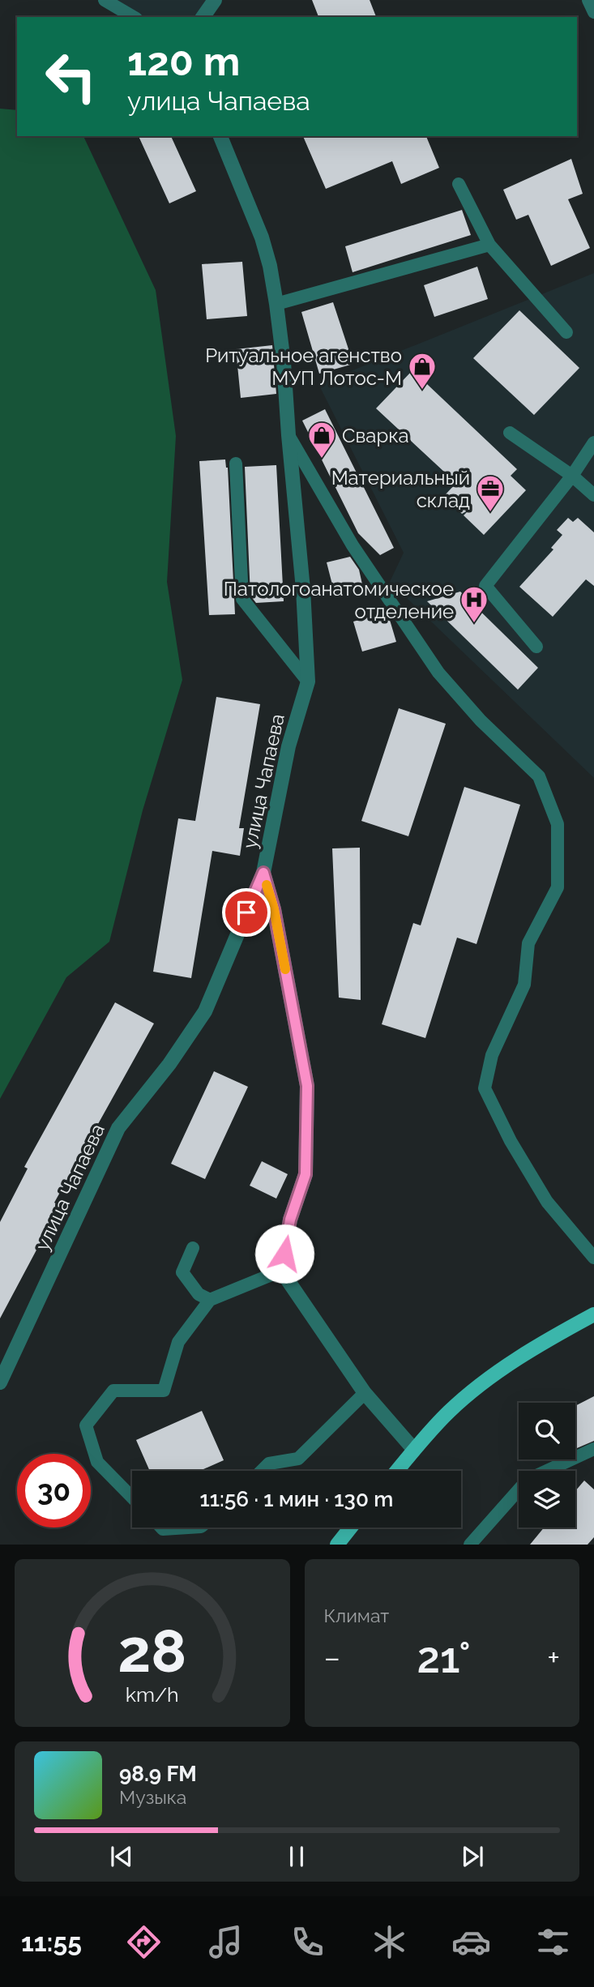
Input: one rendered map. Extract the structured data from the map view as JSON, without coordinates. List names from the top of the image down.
{
  "streets": {
    "street": ["улица Чапаева"]
  },
  "places": {
    "shop": ["Ритуальное агенство МУП Лотос-М", "Сварка"],
    "office": ["Материальный склад"],
    "hospital": ["Патологоанатомическое отделение"]
  },
  "page": {
    "turn": ["120 m", "улица Чапаева"],
    "limit": "30",
    "trip": "11:56 · 1 мин · 130 m",
    "tile": "Климат",
    "heat": ["−", "21°", "+"],
    "song": ["98.9 FM", "Музыка"],
    "tabs": "11:55",
    "gauge": ["28", "km/h"]
  }
}
